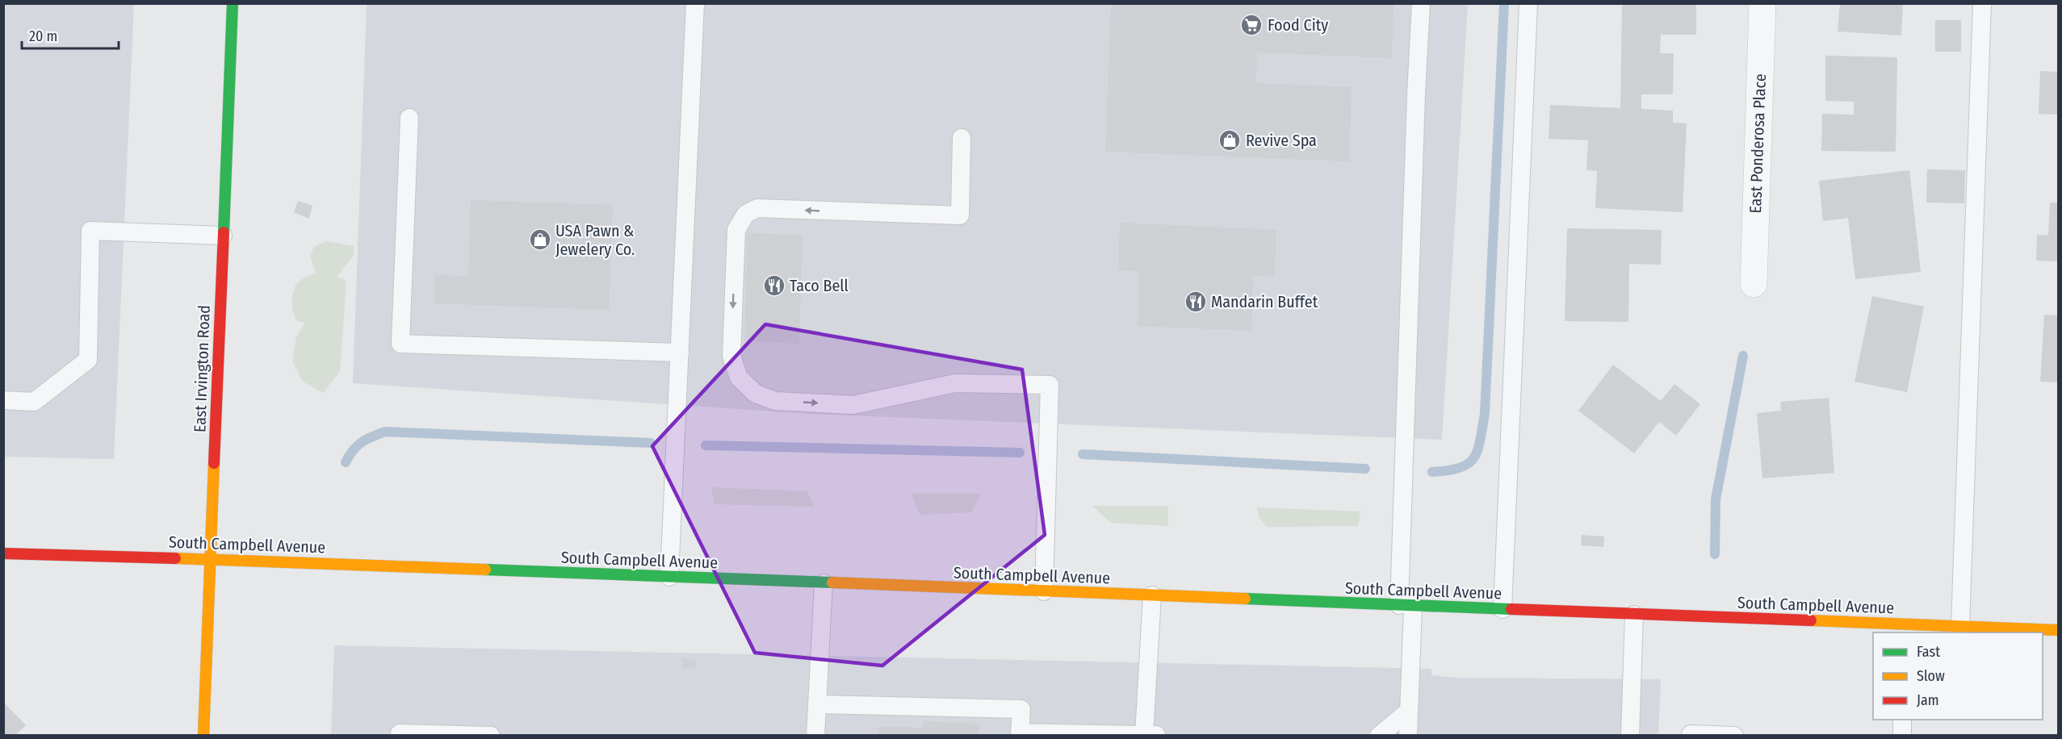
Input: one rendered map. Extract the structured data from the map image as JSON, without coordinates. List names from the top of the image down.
{
  "streets": {
    "main road": ["East Irvington Road", "South Campbell Avenue"],
    "street": ["East Ponderosa Place"]
  },
  "crossings": [
    ["East Irvington Road", "South Campbell Avenue"]
  ],
  "places": {
    "supermarket": ["Food City"],
    "shop": ["Revive Spa", "USA Pawn & Jewelery Co."],
    "restaurant": ["Taco Bell", "Mandarin Buffet"]
  },
  "legend": ["Fast", "Slow", "Jam"],
  "scale_bar": "20 m"
}
